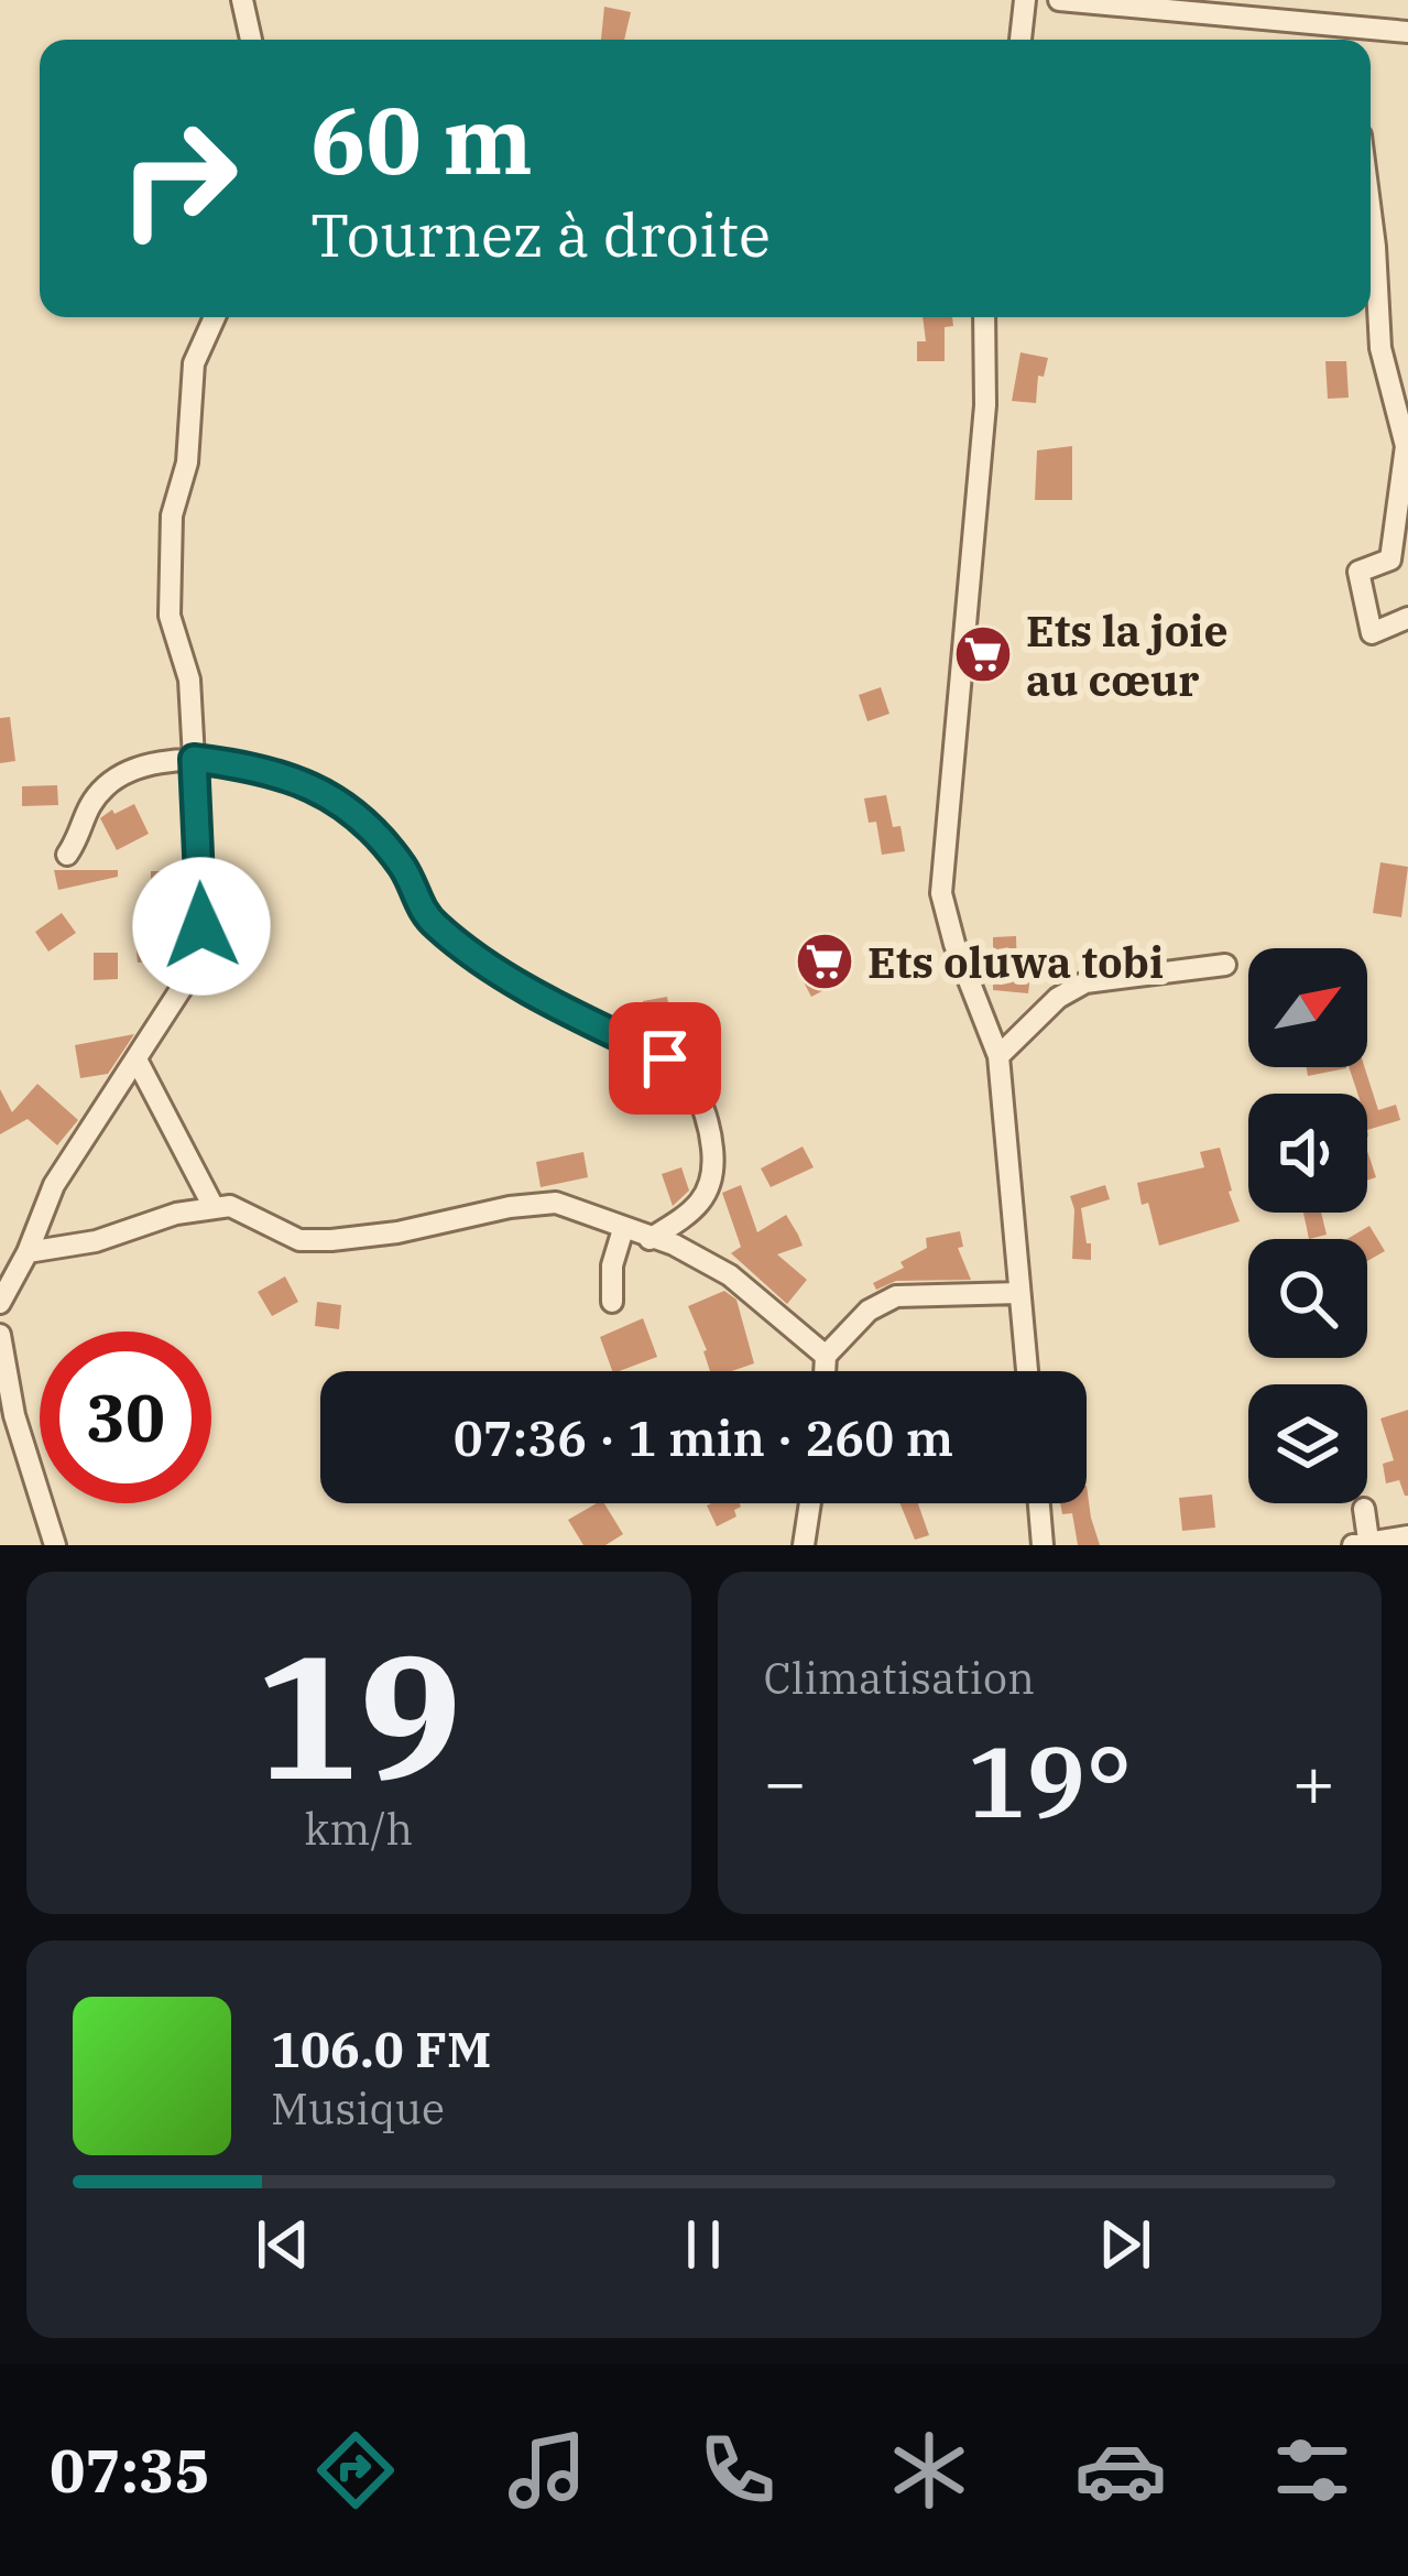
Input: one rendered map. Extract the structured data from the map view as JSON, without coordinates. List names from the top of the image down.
{
  "places": {
    "supermarket": ["Ets la joie au cœur", "Ets oluwa tobi"]
  },
  "north": "top right",
  "page": {
    "turn": ["60 m", "Tournez à droite"],
    "limit": "30",
    "trip": "07:36 · 1 min · 260 m",
    "tile": [
      ["19", "km/h"],
      "Climatisation"
    ],
    "heat": ["−", "19°", "+"],
    "song": ["106.0 FM", "Musique"],
    "tabs": "07:35"
  }
}
